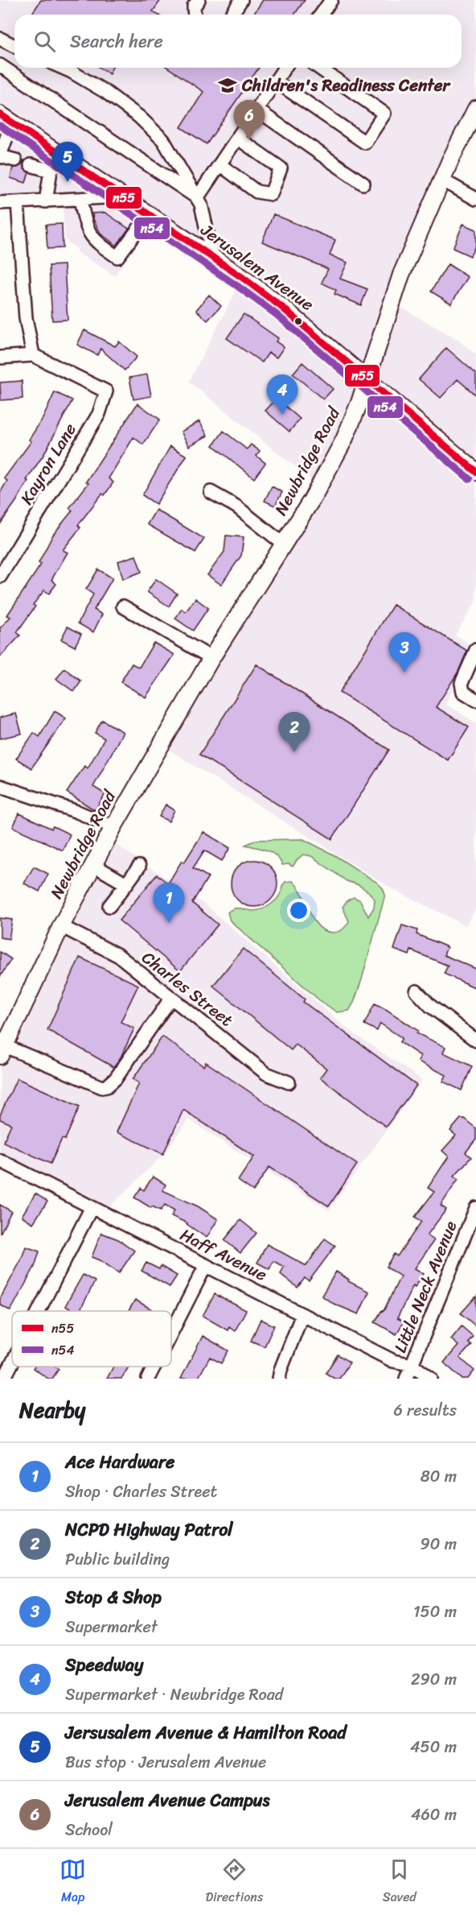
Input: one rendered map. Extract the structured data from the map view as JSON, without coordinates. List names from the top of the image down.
{
  "streets": {
    "main road": ["Jerusalem Avenue", "Newbridge Road"],
    "street": [
      "Kayron Lane",
      "Charles Street",
      "Haff Avenue",
      "Little Neck Avenue"
    ]
  },
  "crossings": [
    ["Jerusalem Avenue", "Newbridge Road"],
    ["Newbridge Road", "Charles Street"],
    ["Haff Avenue", "Little Neck Avenue"]
  ],
  "places": {
    "school or university": ["Children's Readiness Center"]
  },
  "lines": ["transit line n55", "transit line n54"],
  "legend": ["n55", "n54"],
  "page": {
    "search": "Search here",
    "pins": [
      "6",
      "5",
      "4",
      "3",
      "2",
      "1"
    ],
    "heading": ["Nearby", "6 results"],
    "list": [
      {
        "mark": "1",
        "name": "Ace Hardware",
        "note": "Shop · Charles Street",
        "value": "80 m"
      },
      {
        "mark": "2",
        "name": "NCPD Highway Patrol",
        "note": "Public building",
        "value": "90 m"
      },
      {
        "mark": "3",
        "name": "Stop & Shop",
        "note": "Supermarket",
        "value": "150 m"
      },
      {
        "mark": "4",
        "name": "Speedway",
        "note": "Supermarket · Newbridge Road",
        "value": "290 m"
      },
      {
        "mark": "5",
        "name": "Jersusalem Avenue & Hamilton Road",
        "note": "Bus stop · Jerusalem Avenue",
        "value": "450 m"
      },
      {
        "mark": "6",
        "name": "Jerusalem Avenue Campus",
        "note": "School",
        "value": "460 m"
      }
    ],
    "nav": ["Map", "Directions", "Saved"]
  }
}
